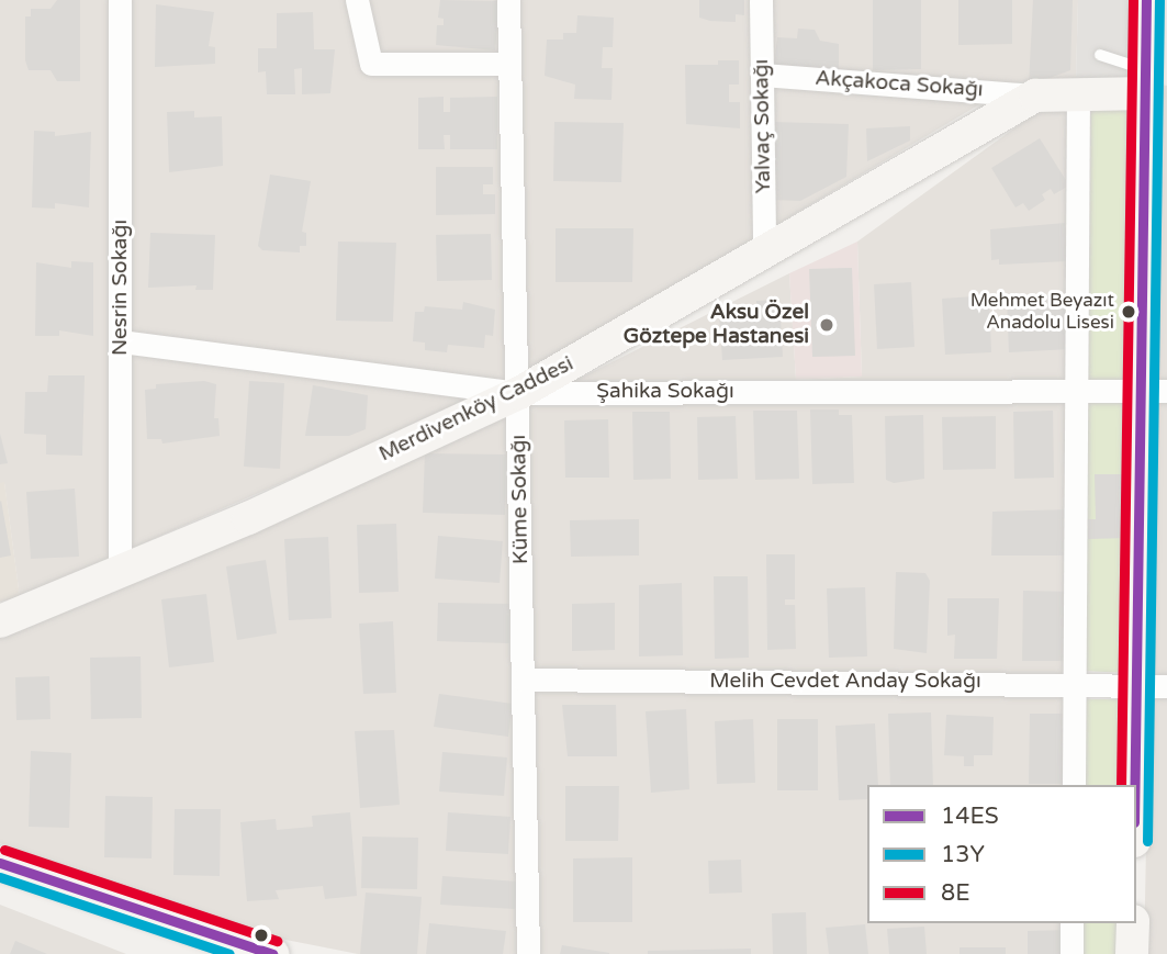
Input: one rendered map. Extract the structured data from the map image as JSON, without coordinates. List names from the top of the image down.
{
  "streets": {
    "street": [
      "Akçakoca Sokağı",
      "Yalvaç Sokağı",
      "Nesrin Sokağı",
      "Şahika Sokağı",
      "Merdivenköy Caddesi",
      "Küme Sokağı",
      "Melih Cevdet Anday Sokağı"
    ]
  },
  "crossings": [
    ["Akçakoca Sokağı", "Yalvaç Sokağı"],
    ["Akçakoca Sokağı", "Merdivenköy Caddesi"],
    ["Yalvaç Sokağı", "Merdivenköy Caddesi"],
    ["Nesrin Sokağı", "Şahika Sokağı"],
    ["Nesrin Sokağı", "Merdivenköy Caddesi"],
    ["Şahika Sokağı", "Merdivenköy Caddesi"],
    ["Şahika Sokağı", "Küme Sokağı"],
    ["Merdivenköy Caddesi", "Küme Sokağı"],
    ["Küme Sokağı", "Melih Cevdet Anday Sokağı"]
  ],
  "places": ["Mehmet Beyazıt Anadolu Lisesi", "Aksu Özel Göztepe Hastanesi"],
  "lines": ["transit line 14ES", "transit line 13Y", "transit line 8E"],
  "legend": ["14ES", "13Y", "8E"]
}
